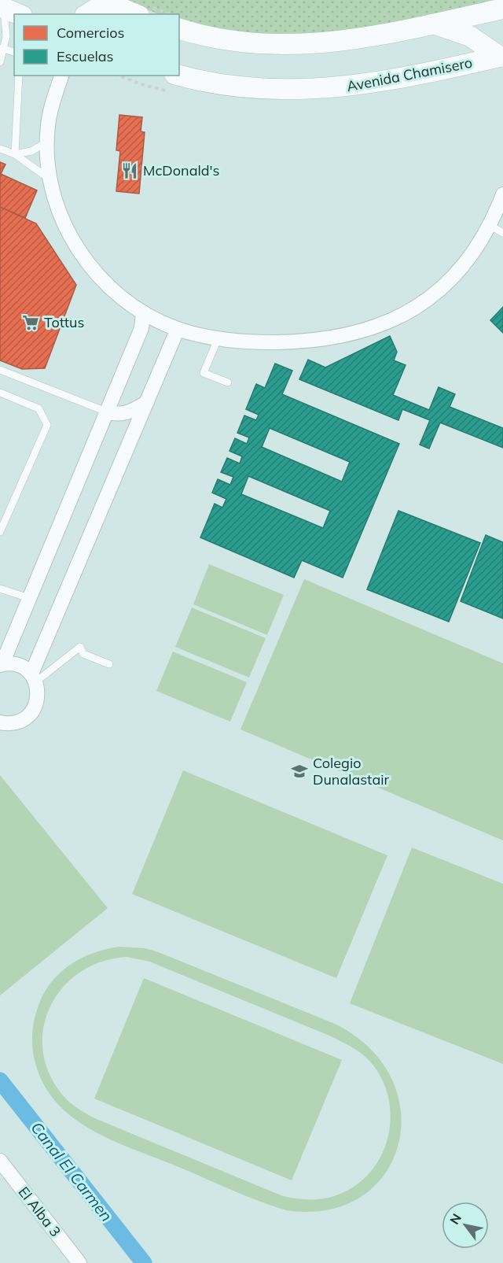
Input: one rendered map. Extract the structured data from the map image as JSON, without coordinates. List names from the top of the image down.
{
  "streets": {
    "street": ["Avenida Chamisero", "El Alba 3"]
  },
  "water": ["Canal El Carmen"],
  "places": {
    "restaurant": ["McDonald's"],
    "supermarket": ["Tottus"],
    "school or university": ["Colegio Dunalastair"]
  },
  "legend": ["Comercios", "Escuelas"],
  "north": "top left"
}
